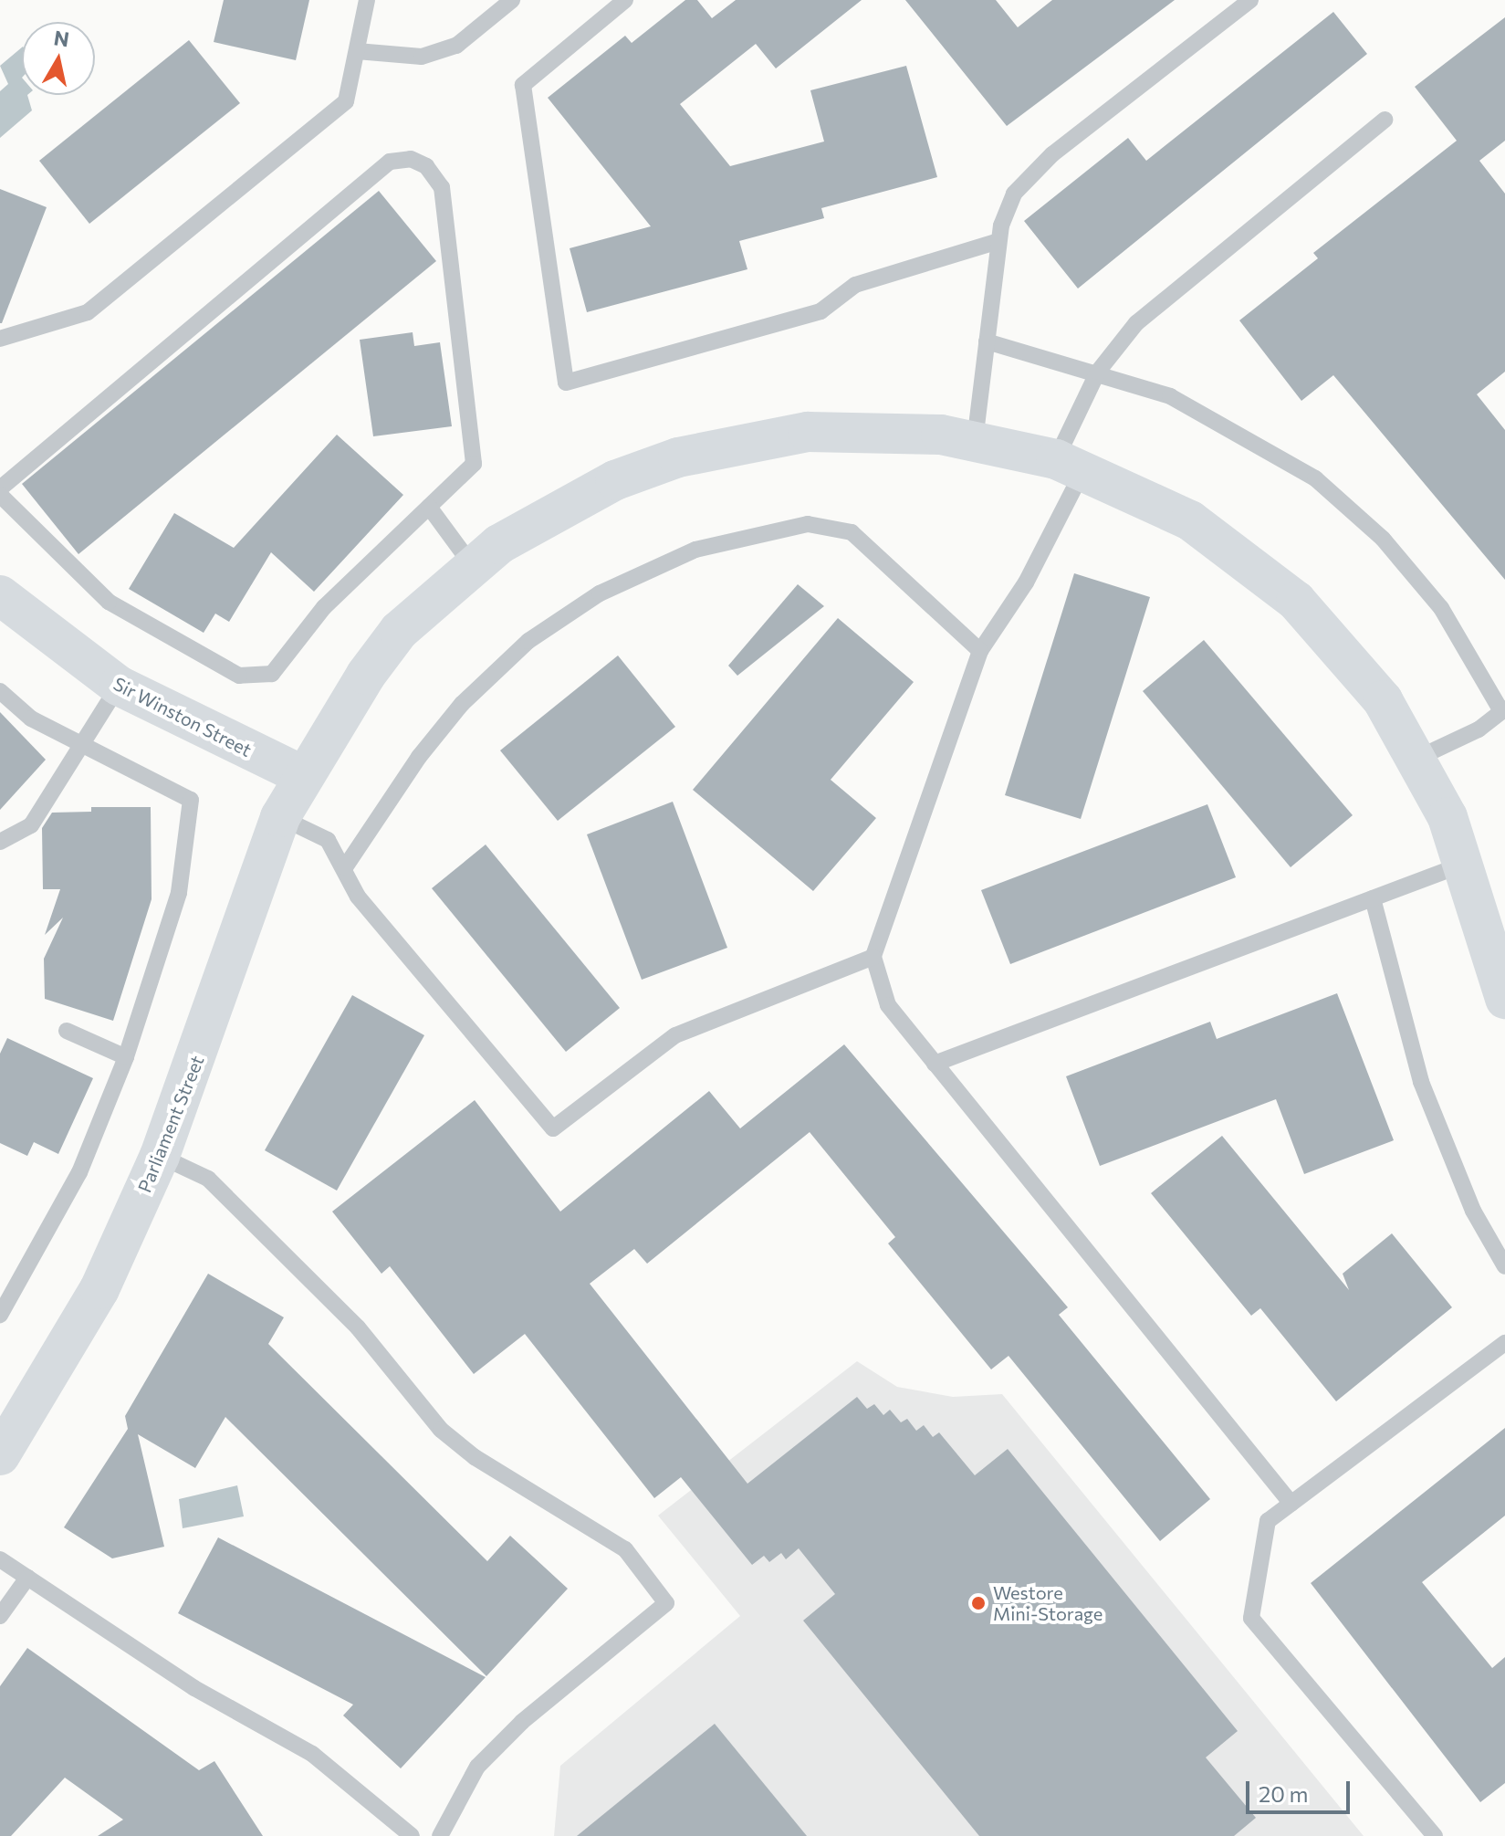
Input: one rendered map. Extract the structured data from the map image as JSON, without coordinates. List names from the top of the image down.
{
  "streets": {
    "street": ["Sir Winston Street", "Parliament Street"]
  },
  "crossings": [
    ["Sir Winston Street", "Parliament Street"]
  ],
  "places": ["Westore Mini-Storage"],
  "scale_bar": "20 m",
  "north": "top"
}
